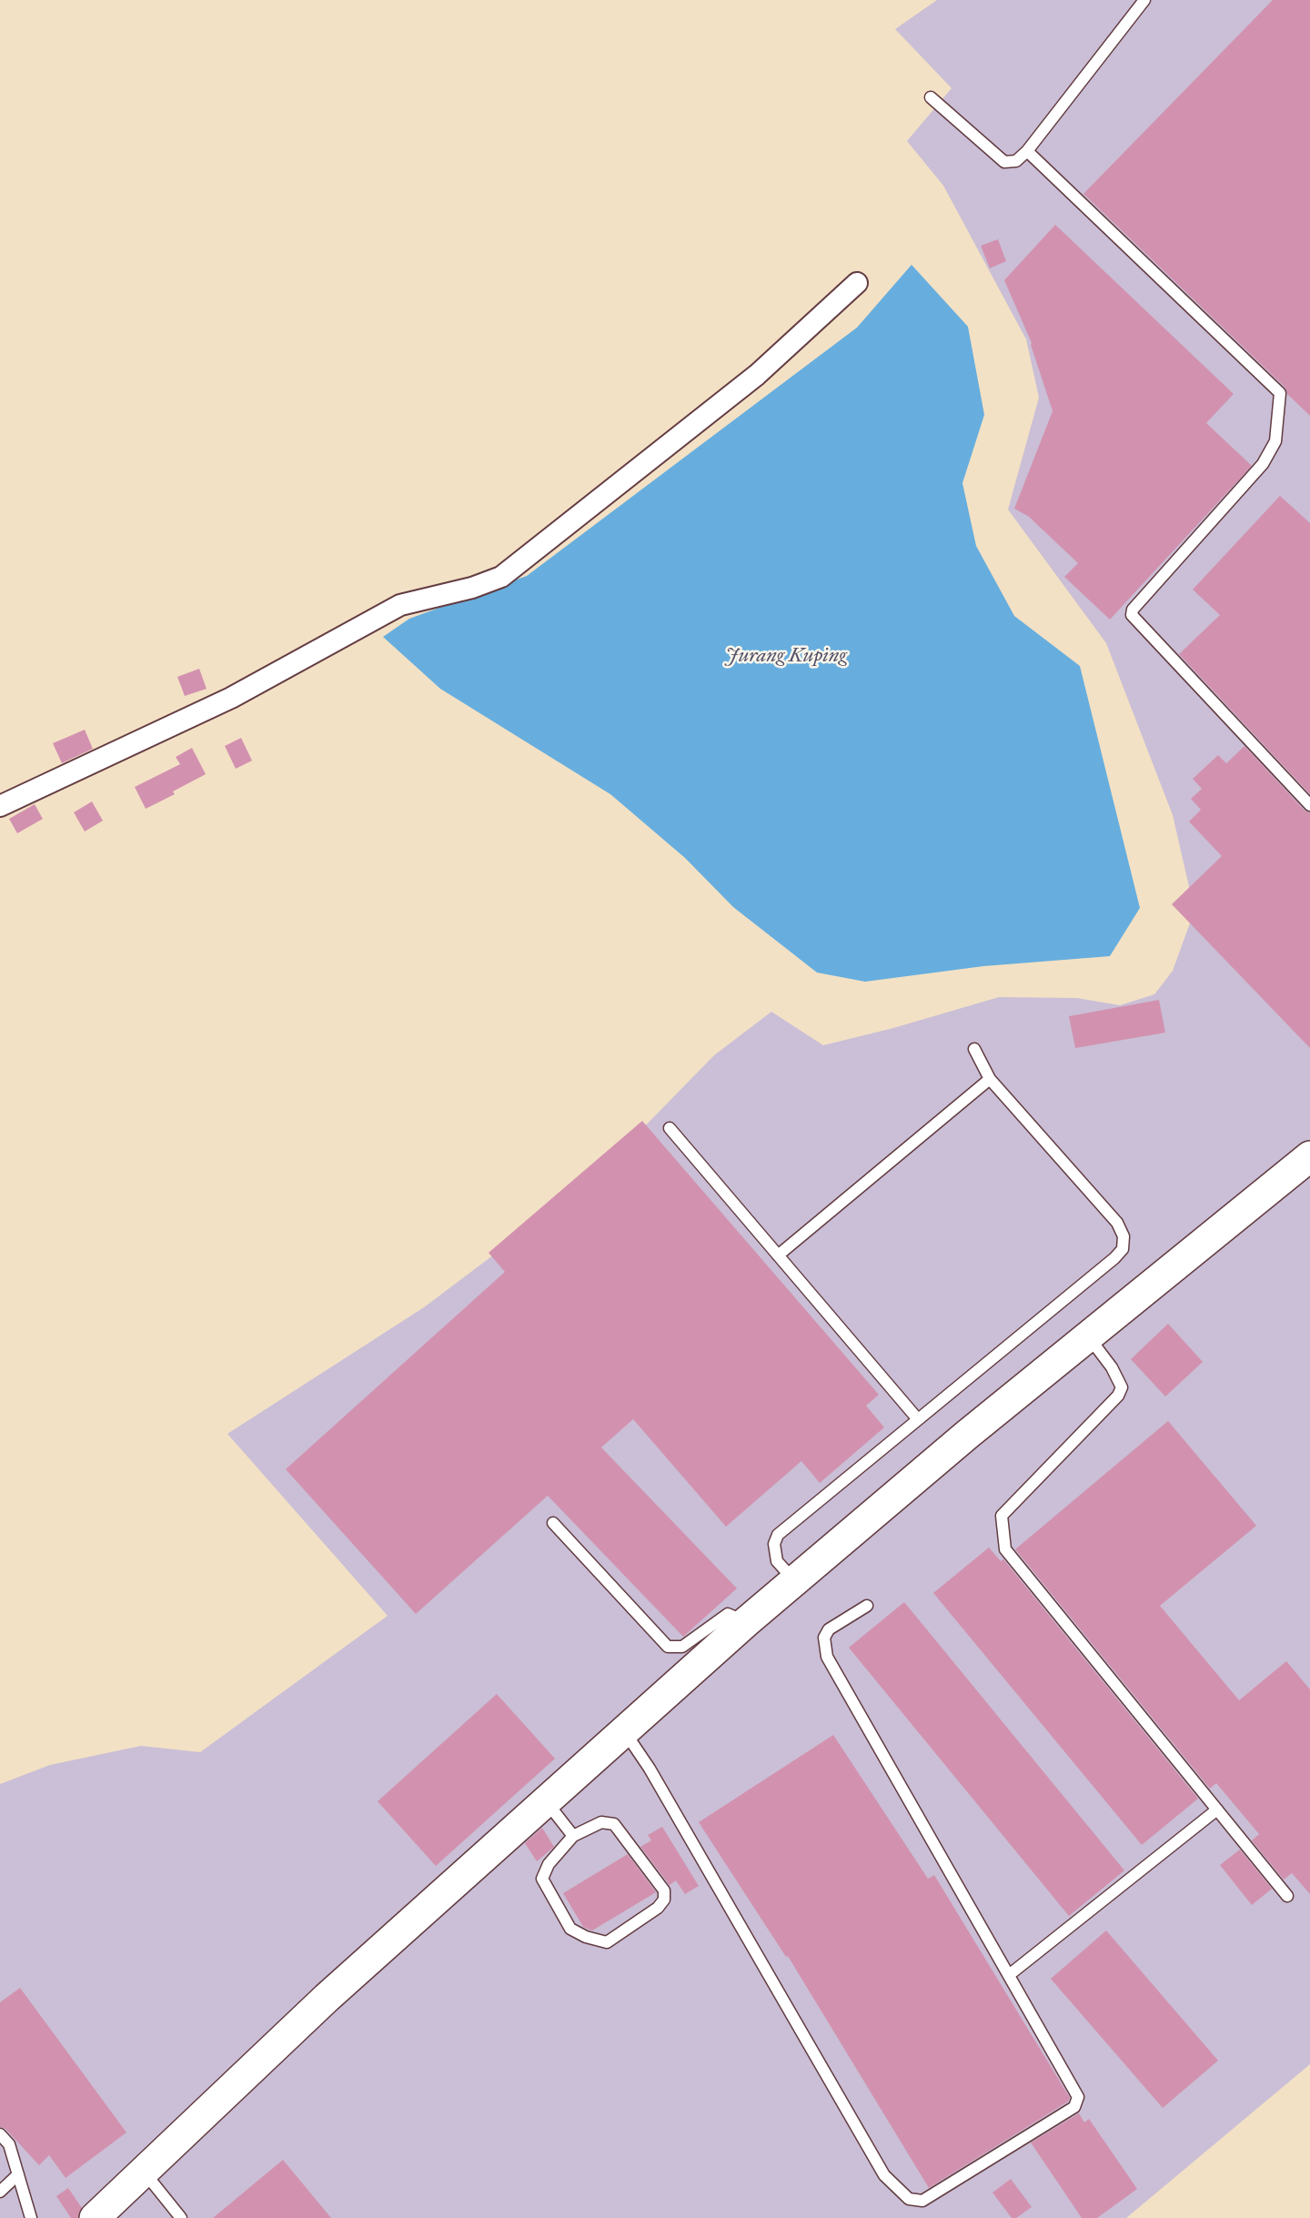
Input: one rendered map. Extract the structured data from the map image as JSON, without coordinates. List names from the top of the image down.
{
  "water": ["Jurang Kuping"]
}
